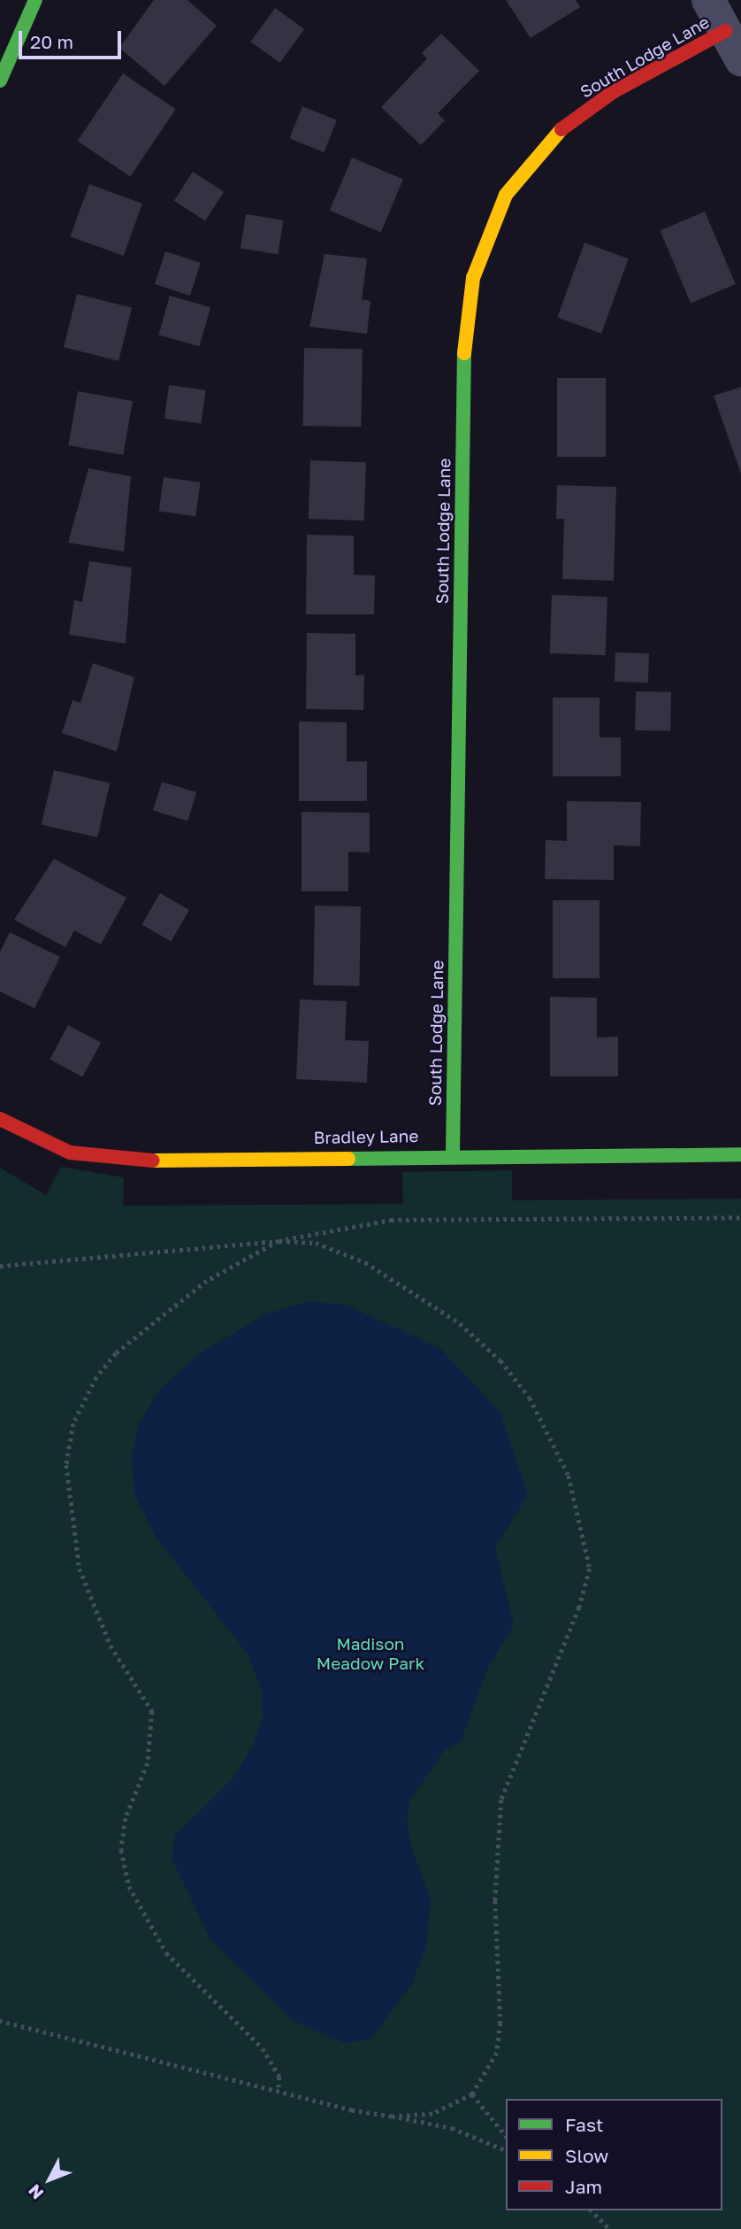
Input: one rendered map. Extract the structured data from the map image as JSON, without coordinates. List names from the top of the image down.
{
  "streets": {
    "street": ["South Lodge Lane", "Bradley Lane"]
  },
  "crossings": [
    ["South Lodge Lane", "Bradley Lane"]
  ],
  "parks": ["Madison Meadow Park"],
  "legend": ["Fast", "Slow", "Jam"],
  "scale_bar": "20 m",
  "north": "bottom left"
}
